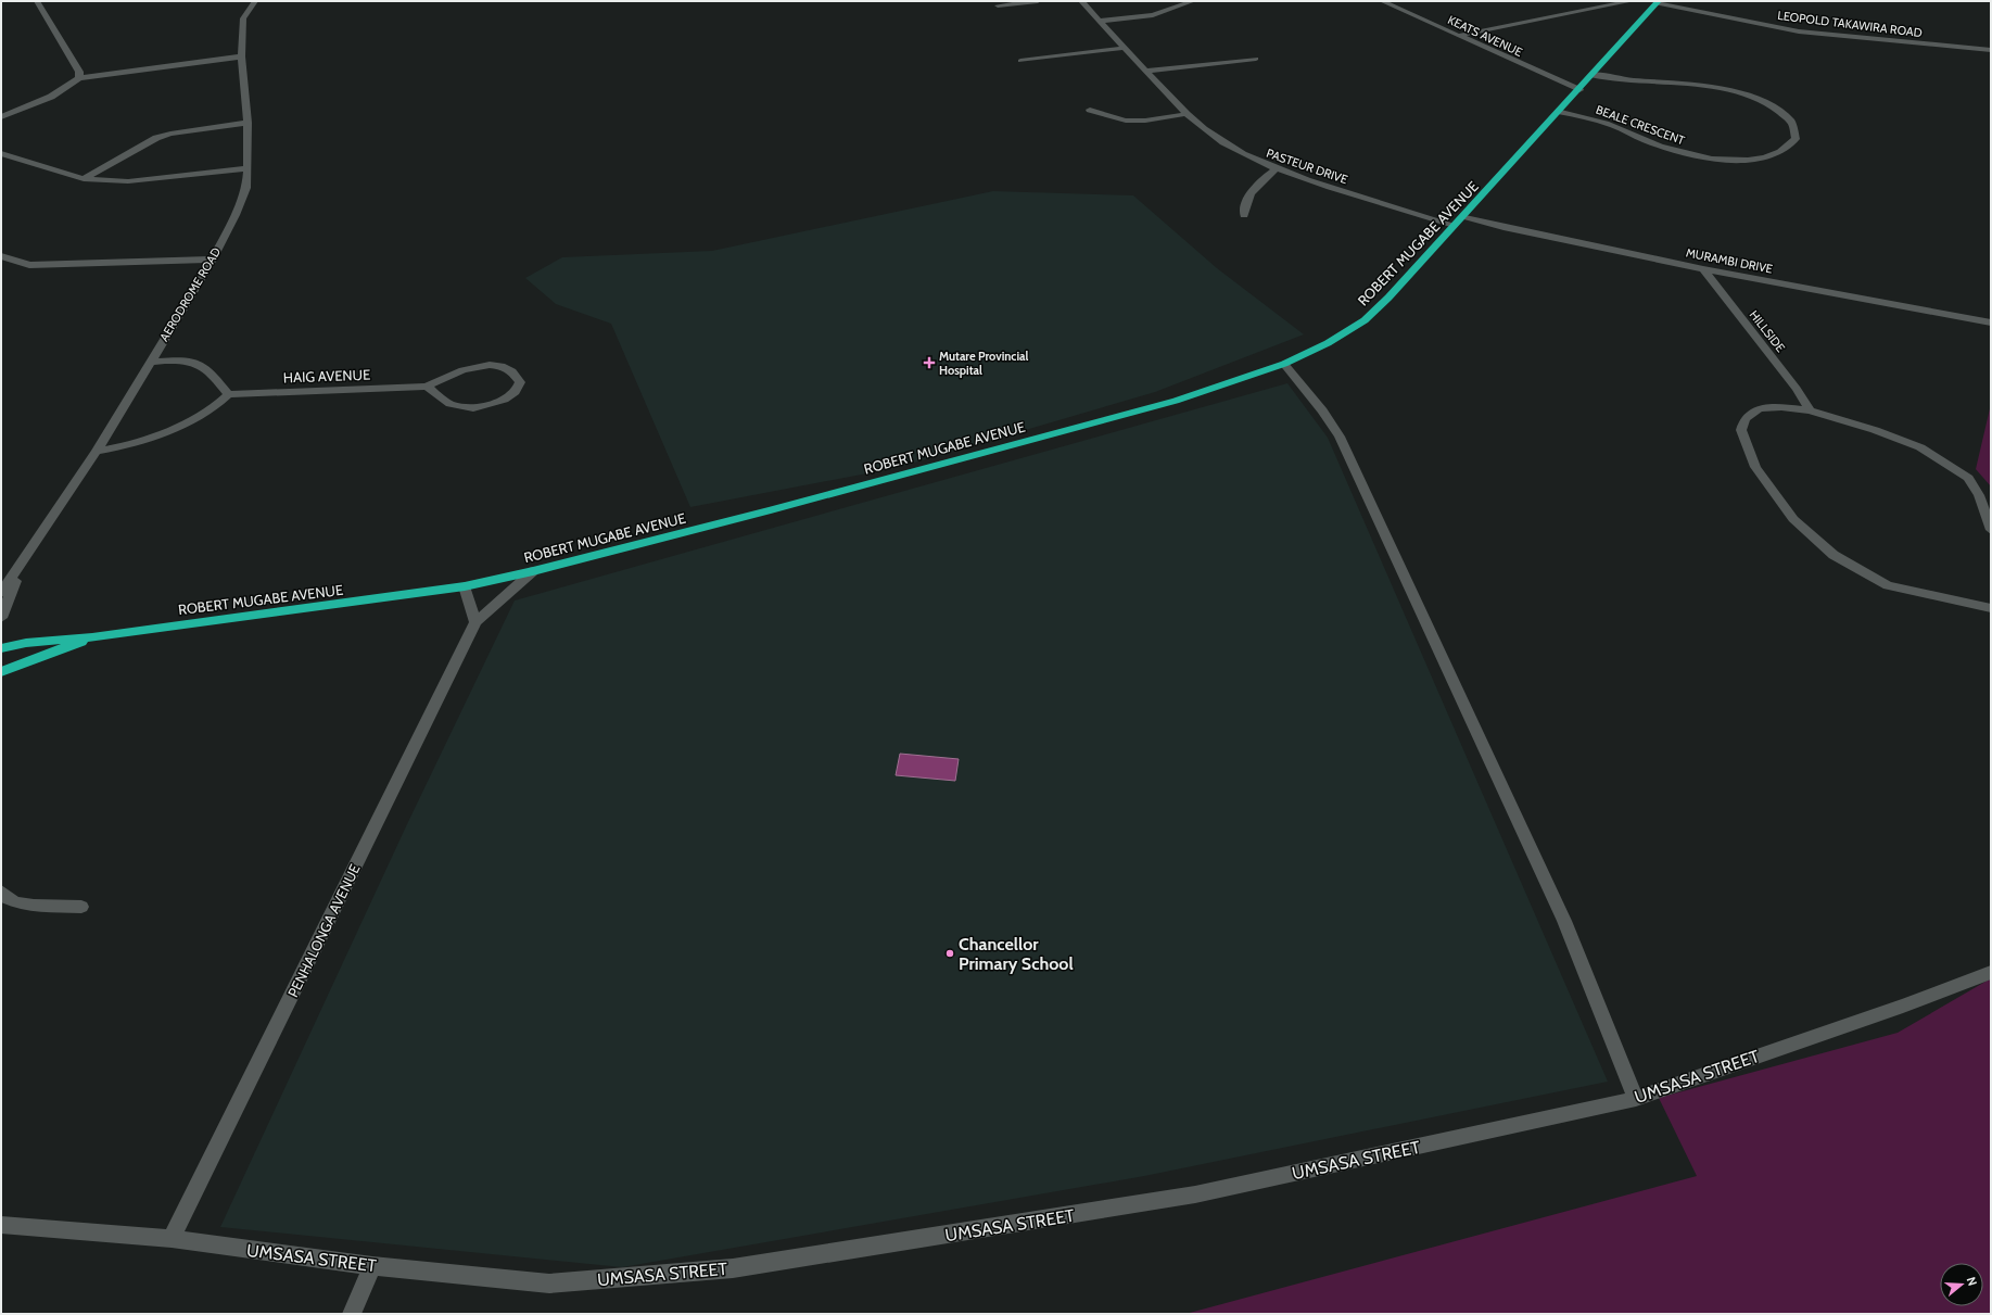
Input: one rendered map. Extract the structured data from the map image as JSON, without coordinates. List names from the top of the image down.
{
  "streets": {
    "highway": ["ROBERT MUGABE AVENUE"],
    "street": [
      "LEOPOLD TAKAWIRA ROAD",
      "KEATS AVENUE",
      "BEALE CRESCENT",
      "PASTEUR DRIVE",
      "MURAMBI DRIVE",
      "AERODROME ROAD",
      "HILLSIDE",
      "HAIG AVENUE",
      "PENHALONGA AVENUE",
      "UMSASA STREET"
    ]
  },
  "crossings": [
    ["LEOPOLD TAKAWIRA ROAD", "ROBERT MUGABE AVENUE"],
    ["KEATS AVENUE", "ROBERT MUGABE AVENUE"],
    ["BEALE CRESCENT", "ROBERT MUGABE AVENUE"],
    ["PASTEUR DRIVE", "ROBERT MUGABE AVENUE"],
    ["ROBERT MUGABE AVENUE", "MURAMBI DRIVE"],
    ["ROBERT MUGABE AVENUE", "PENHALONGA AVENUE"],
    ["MURAMBI DRIVE", "HILLSIDE"],
    ["PENHALONGA AVENUE", "UMSASA STREET"]
  ],
  "places": {
    "health": ["Mutare Provincial Hospital"],
    "other": ["Chancellor Primary School"]
  },
  "north": "right"
}
